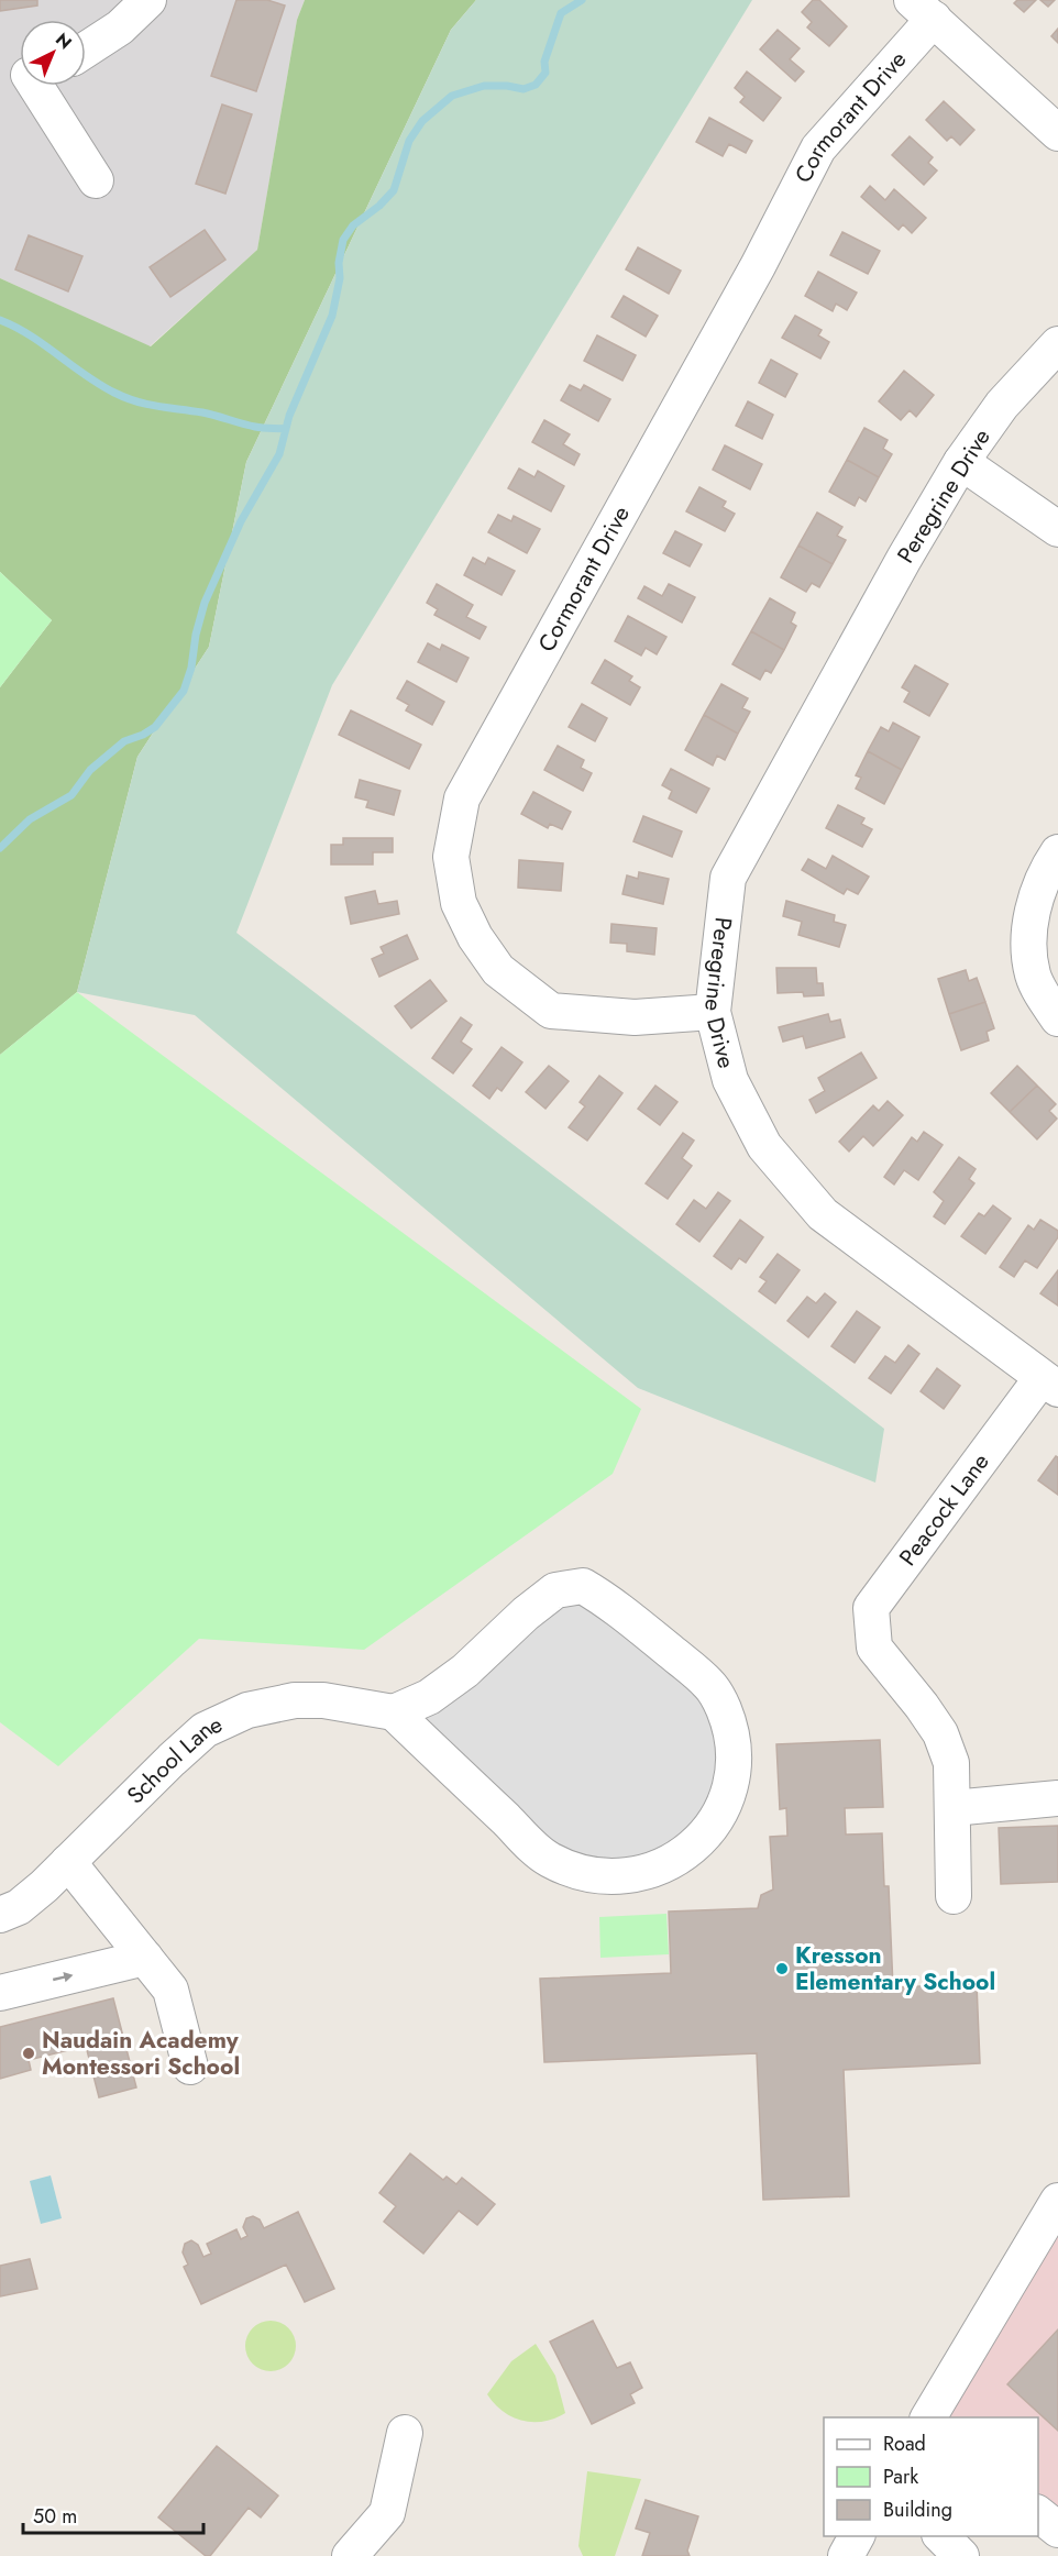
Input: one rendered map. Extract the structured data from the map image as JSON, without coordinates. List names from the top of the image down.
{
  "streets": {
    "street": [
      "Cormorant Drive",
      "Peregrine Drive",
      "Peacock Lane",
      "School Lane"
    ]
  },
  "crossings": [
    ["Cormorant Drive", "Peregrine Drive"],
    ["Peregrine Drive", "Peacock Lane"]
  ],
  "places": ["Kresson Elementary School", "Naudain Academy Montessori School"],
  "legend": ["Road", "Park", "Building"],
  "scale_bar": "50 m",
  "north": "top right"
}
